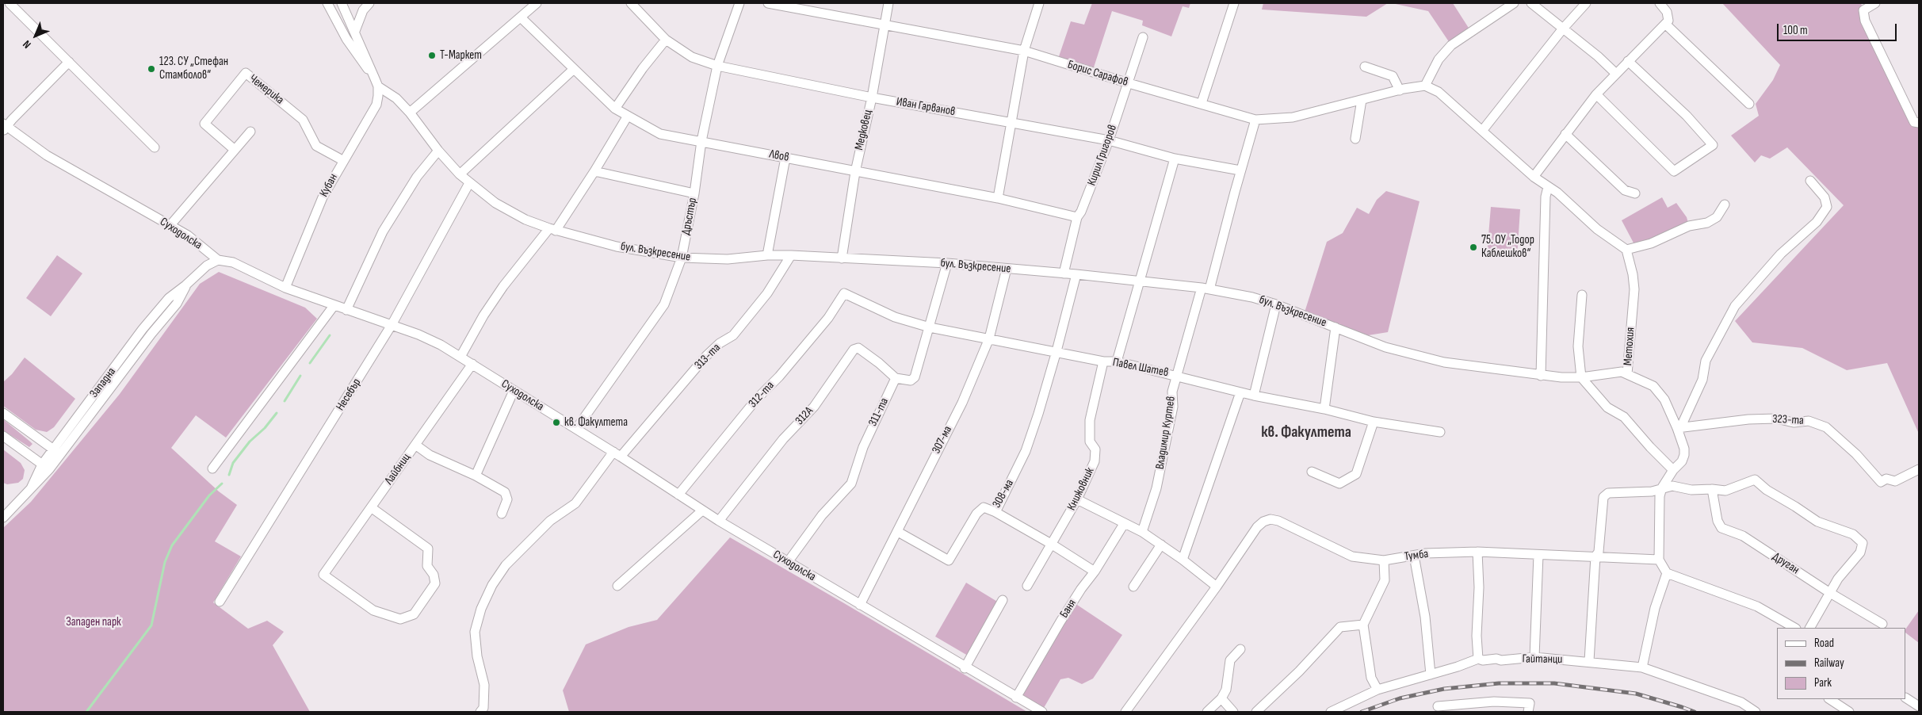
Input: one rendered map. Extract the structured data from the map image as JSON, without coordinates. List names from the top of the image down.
{
  "streets": {
    "street": [
      "Борис Сарафов",
      "Чемерика",
      "Иван Гарванов",
      "Медковец",
      "Кирил Григоров",
      "Лвов",
      "Кубан",
      "Дръстър",
      "Суходолска",
      "бул. Възкресение",
      "Метохия",
      "313-та",
      "Павел Шатев",
      "Западна",
      "Несебър",
      "312-та",
      "311-та",
      "312А",
      "323-та",
      "Владимир Куртев",
      "307-ма",
      "Лайбниц",
      "Книжовник",
      "308-ма",
      "Тумба",
      "Друган",
      "Баня",
      "Гайтанци"
    ]
  },
  "crossings": [
    ["Борис Сарафов", "Медковец"],
    ["Борис Сарафов", "Кирил Григоров"],
    ["Борис Сарафов", "Владимир Куртев"],
    ["Чемерика", "Кубан"],
    ["Иван Гарванов", "Медковец"],
    ["Иван Гарванов", "Кирил Григоров"],
    ["Иван Гарванов", "Дръстър"],
    ["Иван Гарванов", "Владимир Куртев"],
    ["Медковец", "Лвов"],
    ["Медковец", "бул. Възкресение"],
    ["Кирил Григоров", "Лвов"],
    ["Кирил Григоров", "бул. Възкресение"],
    ["Лвов", "Дръстър"],
    ["Кубан", "Суходолска"],
    ["Кубан", "бул. Възкресение"],
    ["Дръстър", "Суходолска"],
    ["Дръстър", "бул. Възкресение"],
    ["Суходолска", "313-та"],
    ["Суходолска", "Западна"],
    ["Суходолска", "Несебър"],
    ["Суходолска", "312-та"],
    ["Суходолска", "311-та"],
    ["Суходолска", "312А"],
    ["Суходолска", "307-ма"],
    ["Суходолска", "Лайбниц"],
    ["Суходолска", "Баня"],
    ["бул. Възкресение", "Метохия"],
    ["бул. Възкресение", "313-та"],
    ["бул. Възкресение", "Несебър"],
    ["бул. Възкресение", "Владимир Куртев"],
    ["бул. Възкресение", "307-ма"],
    ["Метохия", "323-та"],
    ["Метохия", "Тумба"],
    ["Павел Шатев", "312-та"],
    ["Павел Шатев", "Владимир Куртев"],
    ["Павел Шатев", "307-ма"],
    ["Павел Шатев", "Книжовник"],
    ["Павел Шатев", "308-ма"],
    ["311-та", "312А"],
    ["307-ма", "308-ма"]
  ],
  "districts": ["кв. Факултета"],
  "parks": ["Западен парк"],
  "places": [
    "Т-Маркет",
    "123. СУ „Стефан Стамболов“",
    "75. ОУ „Тодор Каблешков“",
    "кв. Факултета"
  ],
  "legend": ["Road", "Railway", "Park"],
  "scale_bar": "100 m",
  "north": "bottom left"
}
